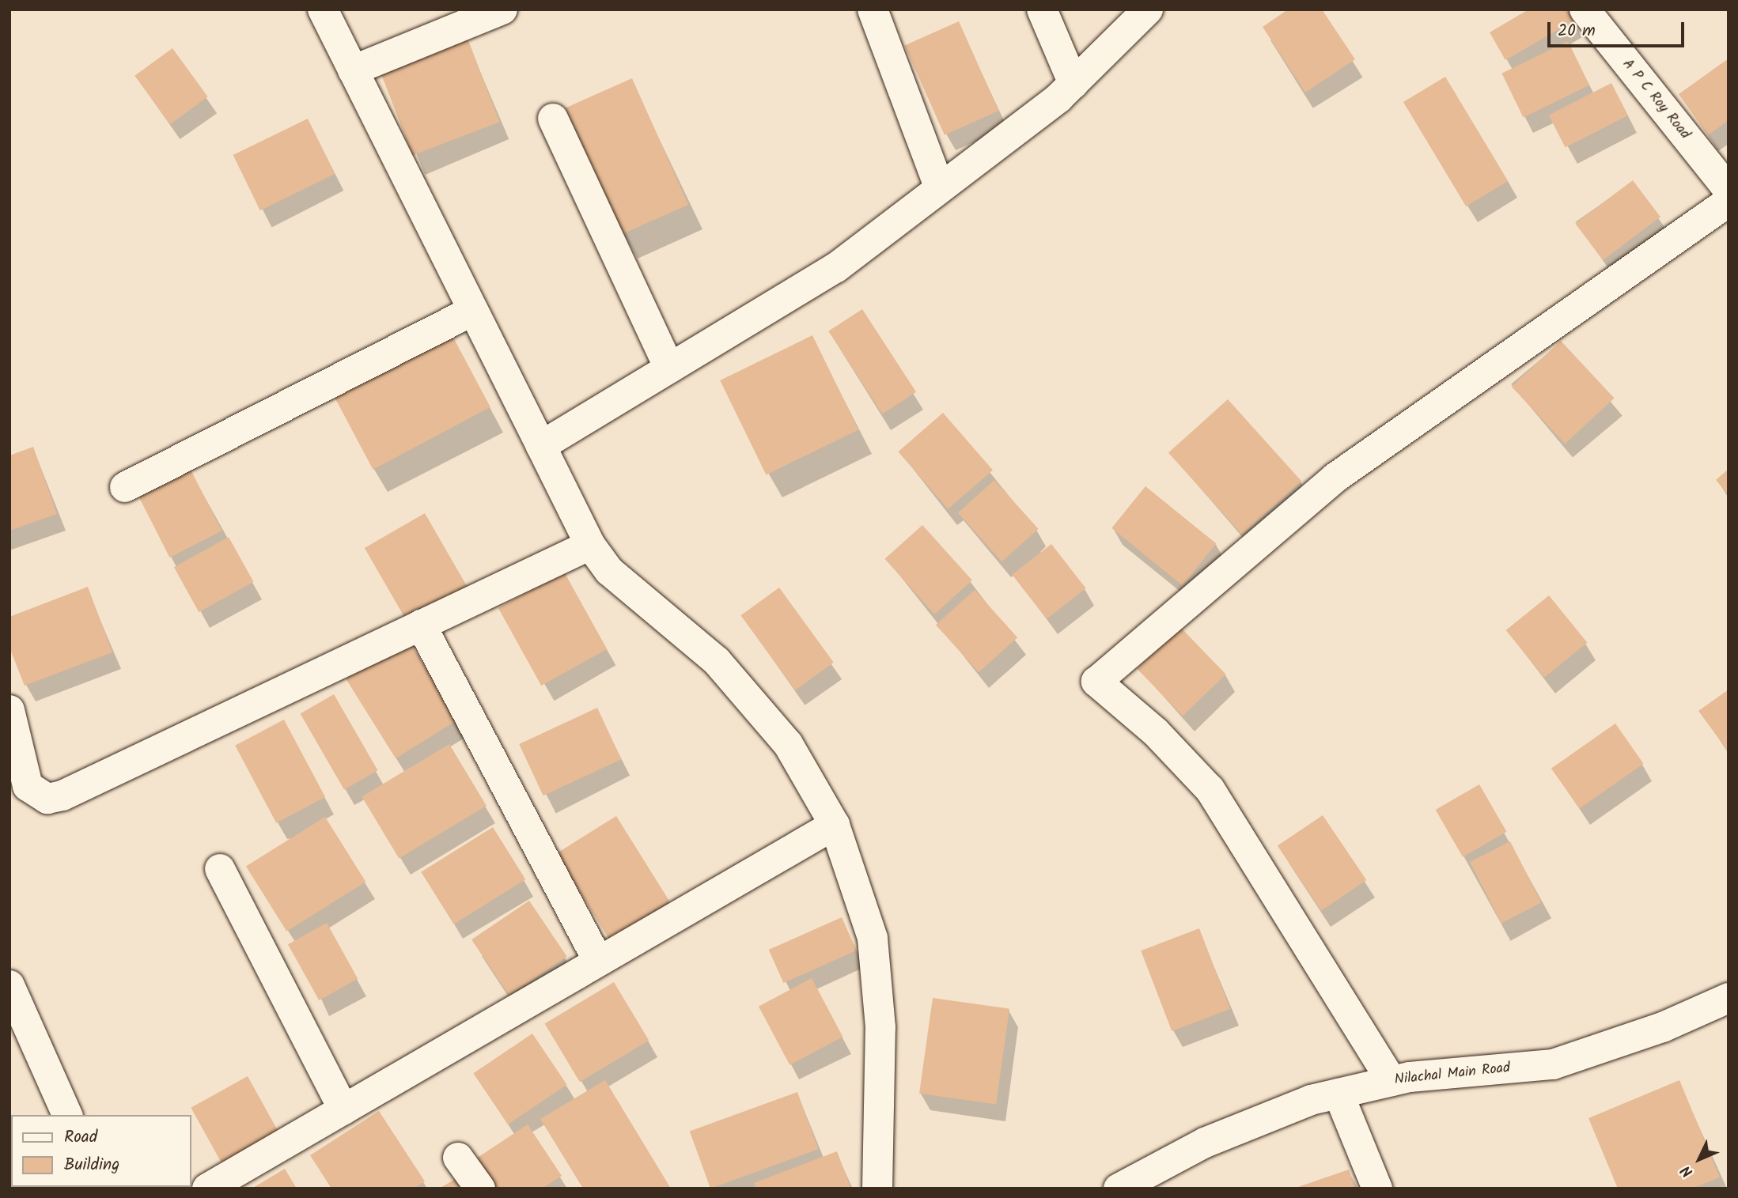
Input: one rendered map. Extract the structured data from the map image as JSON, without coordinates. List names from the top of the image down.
{
  "streets": {
    "street": ["A P C Roy Road", "Nilachal Main Road"]
  },
  "legend": ["Road", "Building"],
  "scale_bar": "20 m",
  "north": "bottom left"
}
